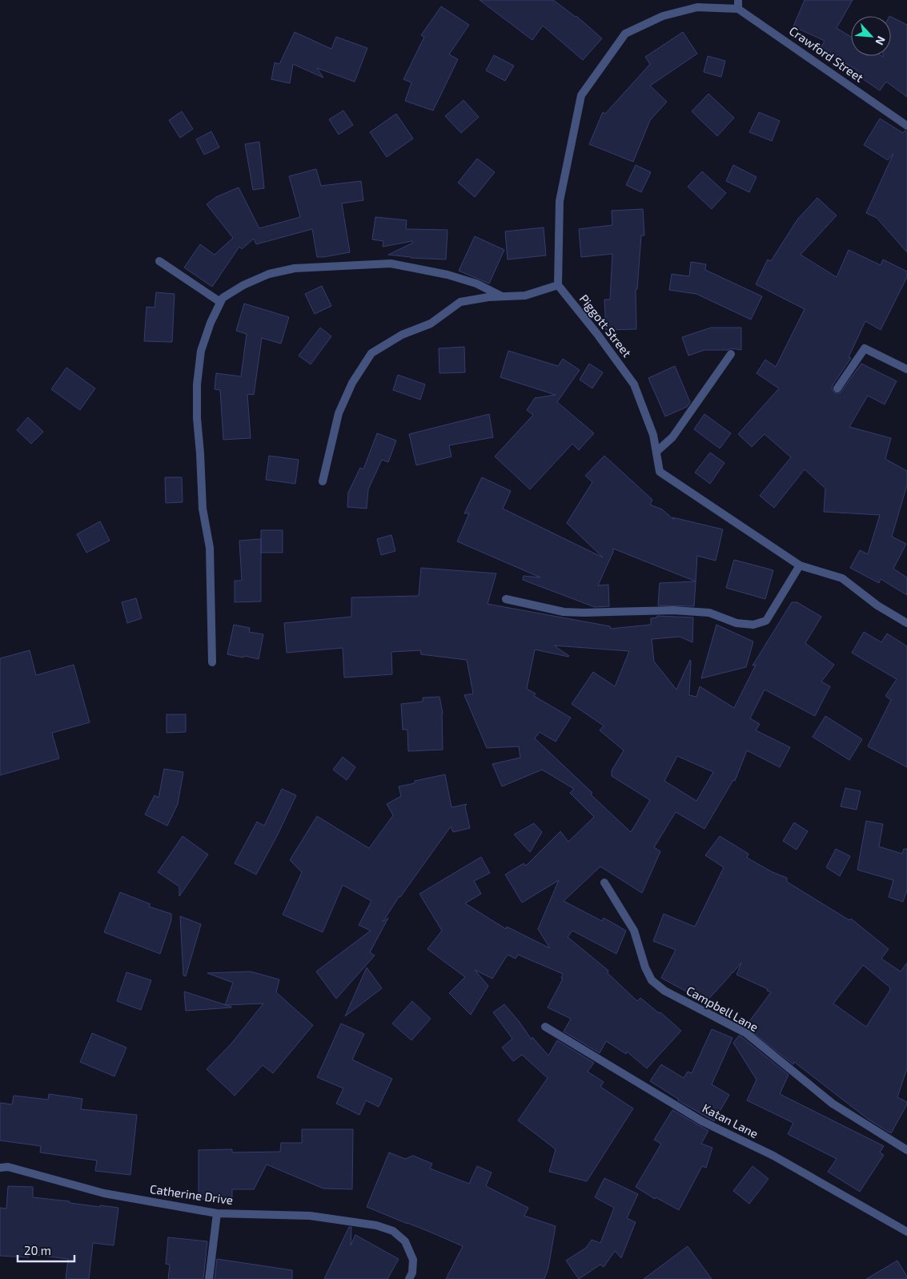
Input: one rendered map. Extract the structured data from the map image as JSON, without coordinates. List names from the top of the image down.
{
  "streets": {
    "street": [
      "Crawford Street",
      "Piggott Street",
      "Campbell Lane",
      "Katan Lane",
      "Catherine Drive"
    ]
  },
  "scale_bar": "20 m",
  "north": "bottom right"
}
